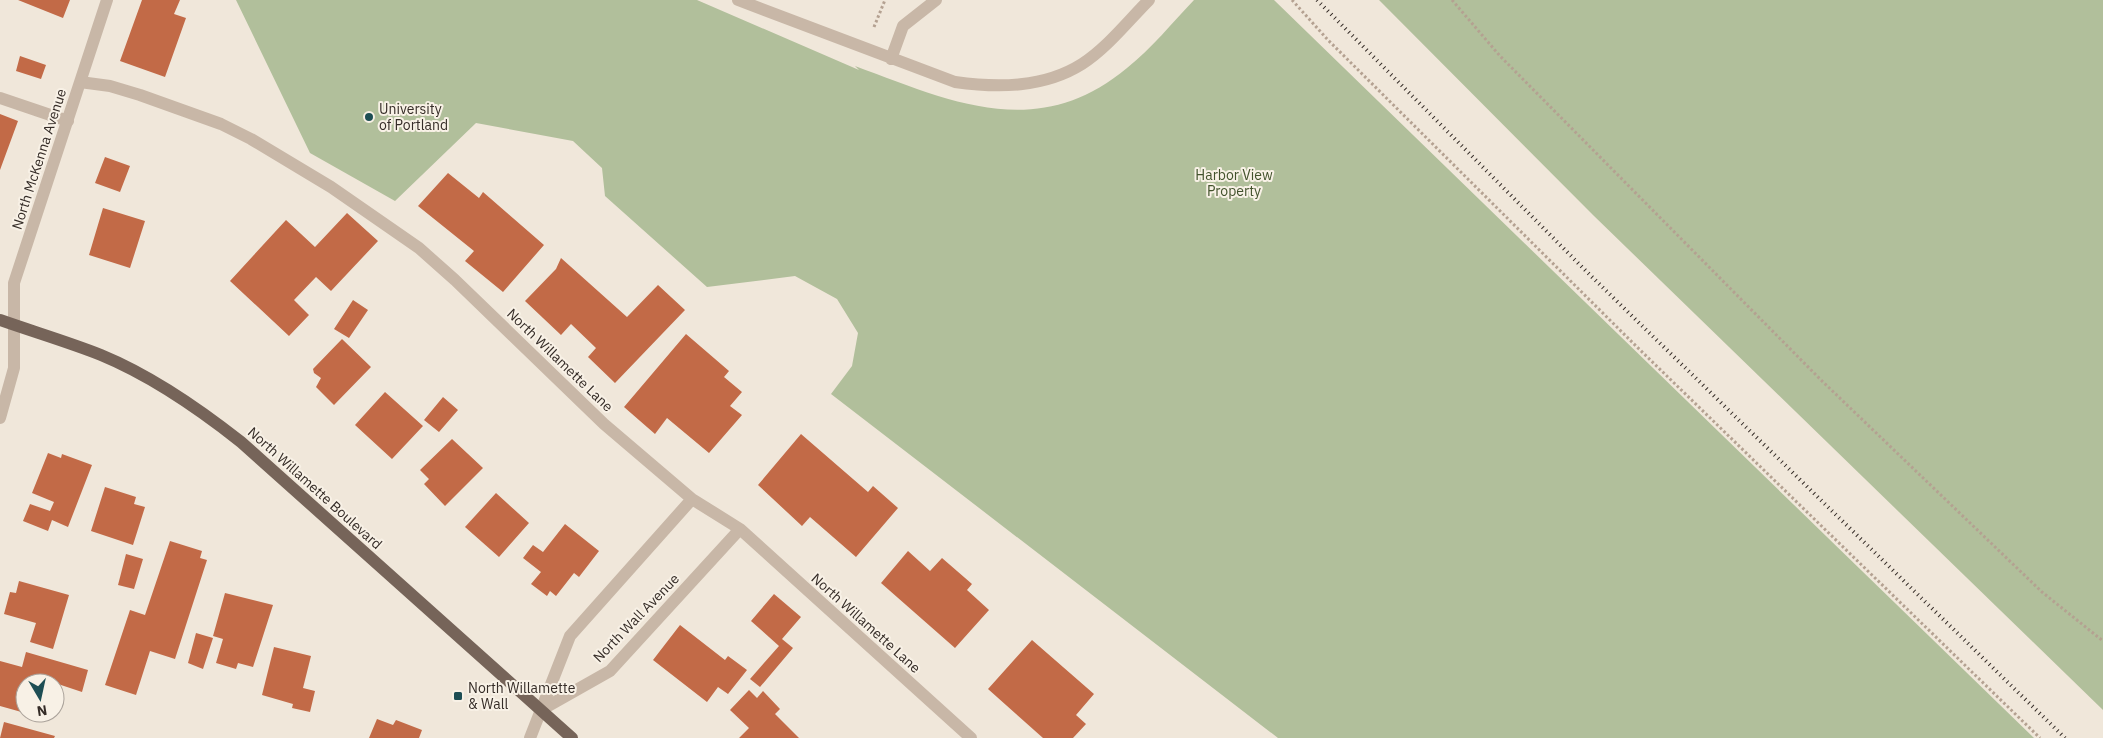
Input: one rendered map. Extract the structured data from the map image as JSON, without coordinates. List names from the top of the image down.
{
  "streets": {
    "main road": ["North Willamette Boulevard"],
    "street": ["North McKenna Avenue", "North Willamette Lane", "North Wall Avenue"]
  },
  "crossings": [
    ["North McKenna Avenue", "North Willamette Lane"],
    ["North McKenna Avenue", "North Willamette Boulevard"],
    ["North Willamette Lane", "North Wall Avenue"],
    ["North Willamette Boulevard", "North Wall Avenue"]
  ],
  "parks": ["Harbor View Property"],
  "places": {
    "other": ["University of Portland"],
    "transit": ["North Willamette & Wall"]
  },
  "north": "bottom"
}
